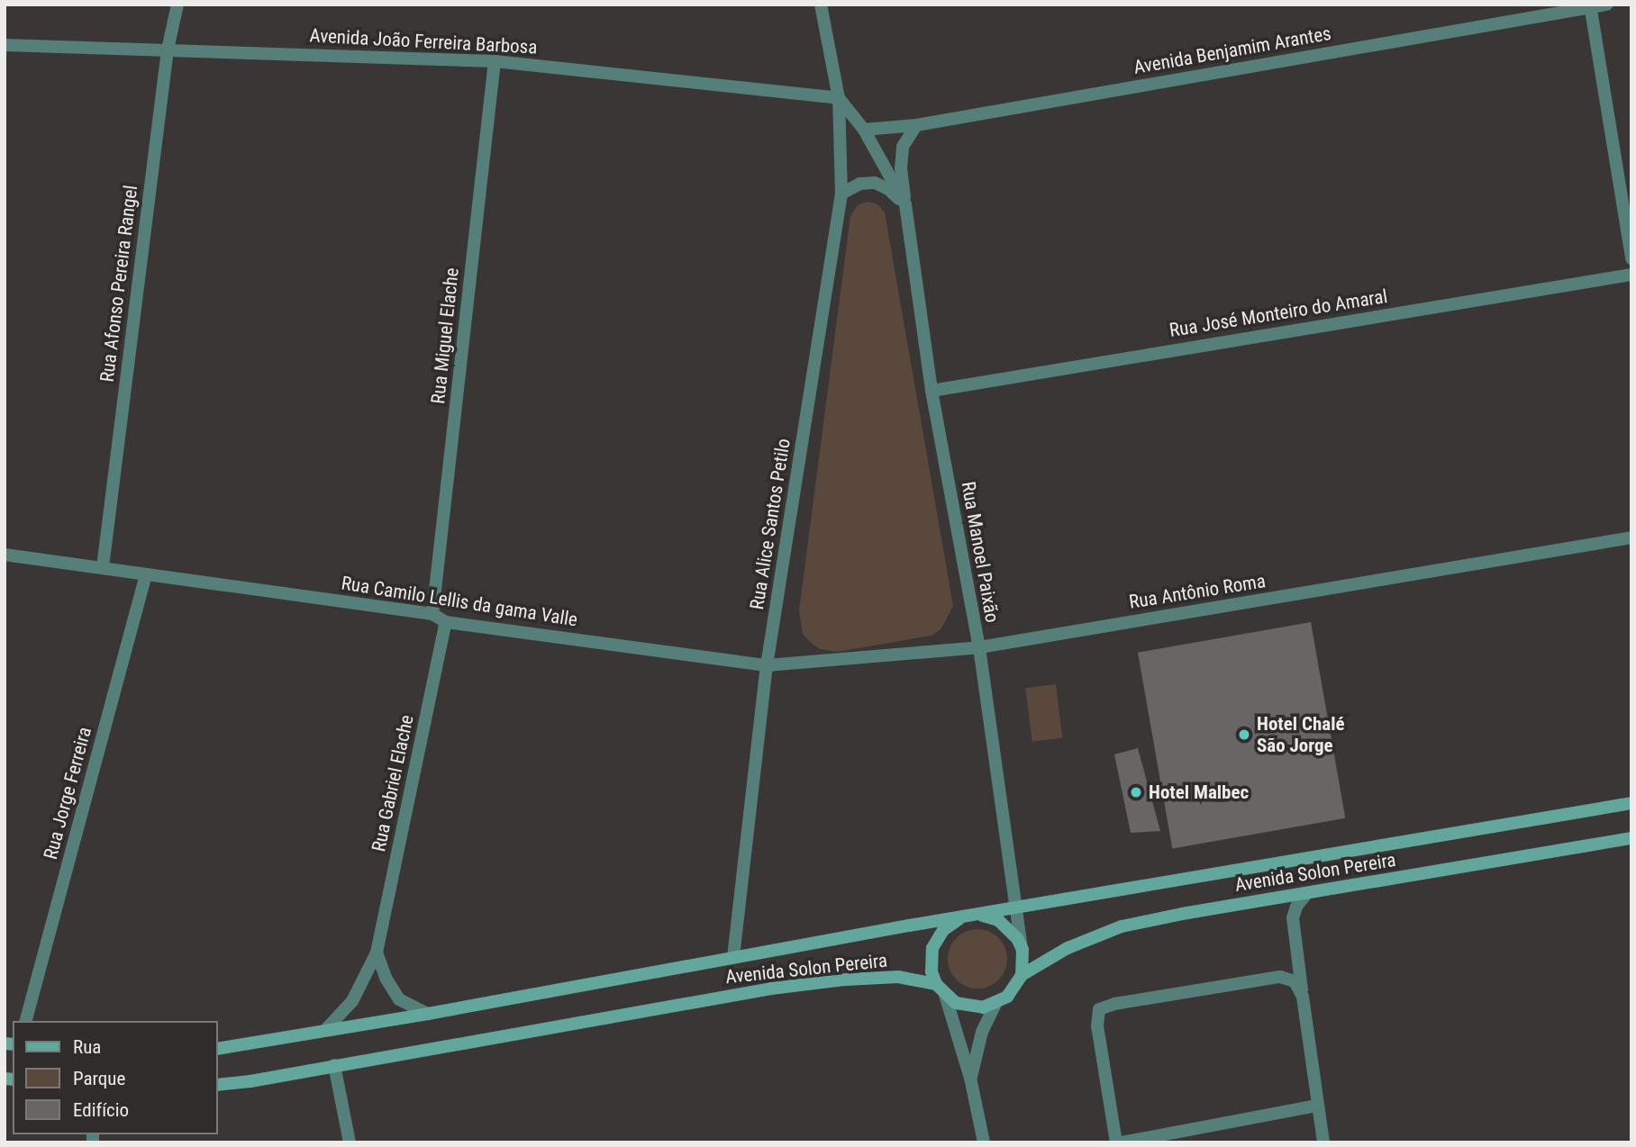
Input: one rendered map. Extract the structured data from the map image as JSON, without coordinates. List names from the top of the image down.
{
  "streets": {
    "main road": ["Avenida Solon Pereira"],
    "street": [
      "Avenida João Ferreira Barbosa",
      "Avenida Benjamim Arantes",
      "Rua Afonso Pereira Rangel",
      "Rua José Monteiro do Amaral",
      "Rua Miguel Elache",
      "Rua Alice Santos Petilo",
      "Rua Manoel Paixão",
      "Rua Antônio Roma",
      "Rua Camilo Lellis da gama Valle",
      "Rua Gabriel Elache",
      "Rua Jorge Ferreira"
    ]
  },
  "crossings": [
    ["Avenida João Ferreira Barbosa", "Rua Afonso Pereira Rangel"],
    ["Avenida João Ferreira Barbosa", "Rua Miguel Elache"],
    ["Avenida João Ferreira Barbosa", "Rua Alice Santos Petilo"],
    ["Avenida João Ferreira Barbosa", "Rua Manoel Paixão"],
    ["Avenida Benjamim Arantes", "Rua Manoel Paixão"],
    ["Rua Afonso Pereira Rangel", "Rua Camilo Lellis da gama Valle"],
    ["Rua José Monteiro do Amaral", "Rua Manoel Paixão"],
    ["Rua Miguel Elache", "Rua Camilo Lellis da gama Valle"],
    ["Rua Alice Santos Petilo", "Rua Manoel Paixão"],
    ["Rua Alice Santos Petilo", "Rua Antônio Roma"],
    ["Rua Alice Santos Petilo", "Rua Camilo Lellis da gama Valle"],
    ["Rua Alice Santos Petilo", "Avenida Solon Pereira"],
    ["Rua Manoel Paixão", "Rua Antônio Roma"],
    ["Rua Manoel Paixão", "Avenida Solon Pereira"],
    ["Rua Antônio Roma", "Rua Camilo Lellis da gama Valle"],
    ["Rua Camilo Lellis da gama Valle", "Rua Gabriel Elache"],
    ["Rua Camilo Lellis da gama Valle", "Rua Jorge Ferreira"],
    ["Rua Gabriel Elache", "Avenida Solon Pereira"]
  ],
  "places": ["Hotel Chalé São Jorge", "Hotel Malbec"],
  "legend": ["Rua", "Parque", "Edifício"]
}
